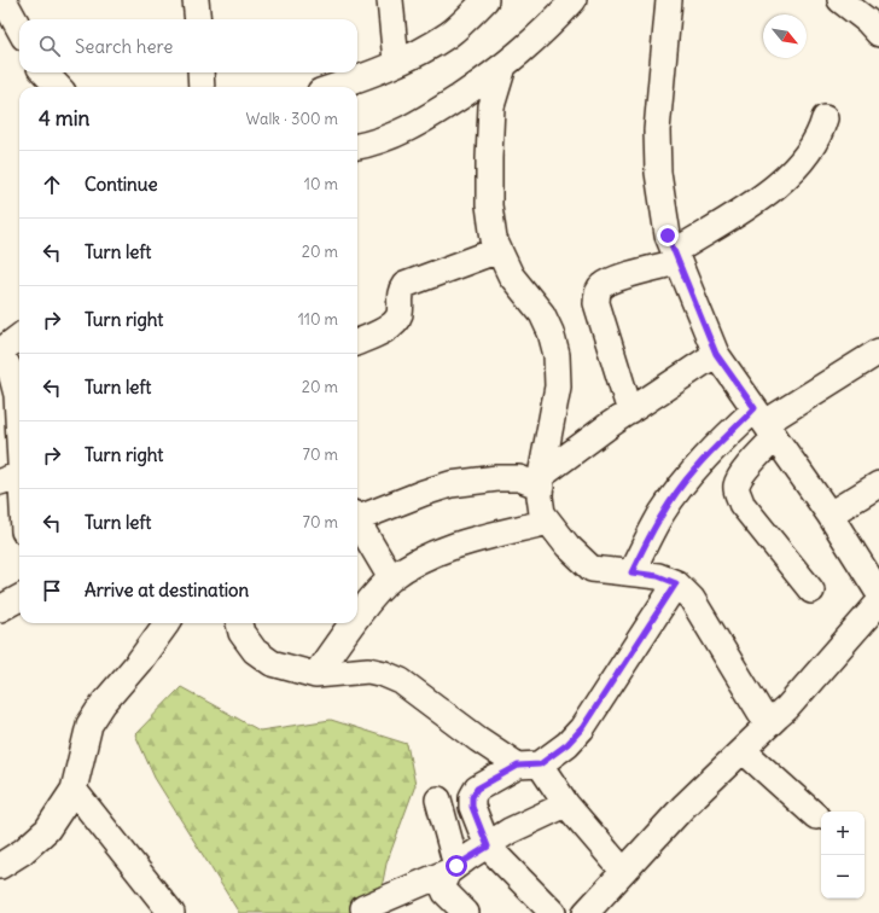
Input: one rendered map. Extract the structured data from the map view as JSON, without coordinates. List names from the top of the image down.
{
  "north": "bottom right",
  "page": {
    "search": "Search here",
    "heading": ["4 min", "Walk · 300 m"],
    "list": [
      ["Continue", "10 m"],
      ["Turn left", "20 m"],
      ["Turn right", "110 m"],
      ["Turn left", "20 m"],
      ["Turn right", "70 m"],
      ["Turn left", "70 m"],
      "Arrive at destination"
    ],
    "map_buttons": ["+", "−"]
  }
}
